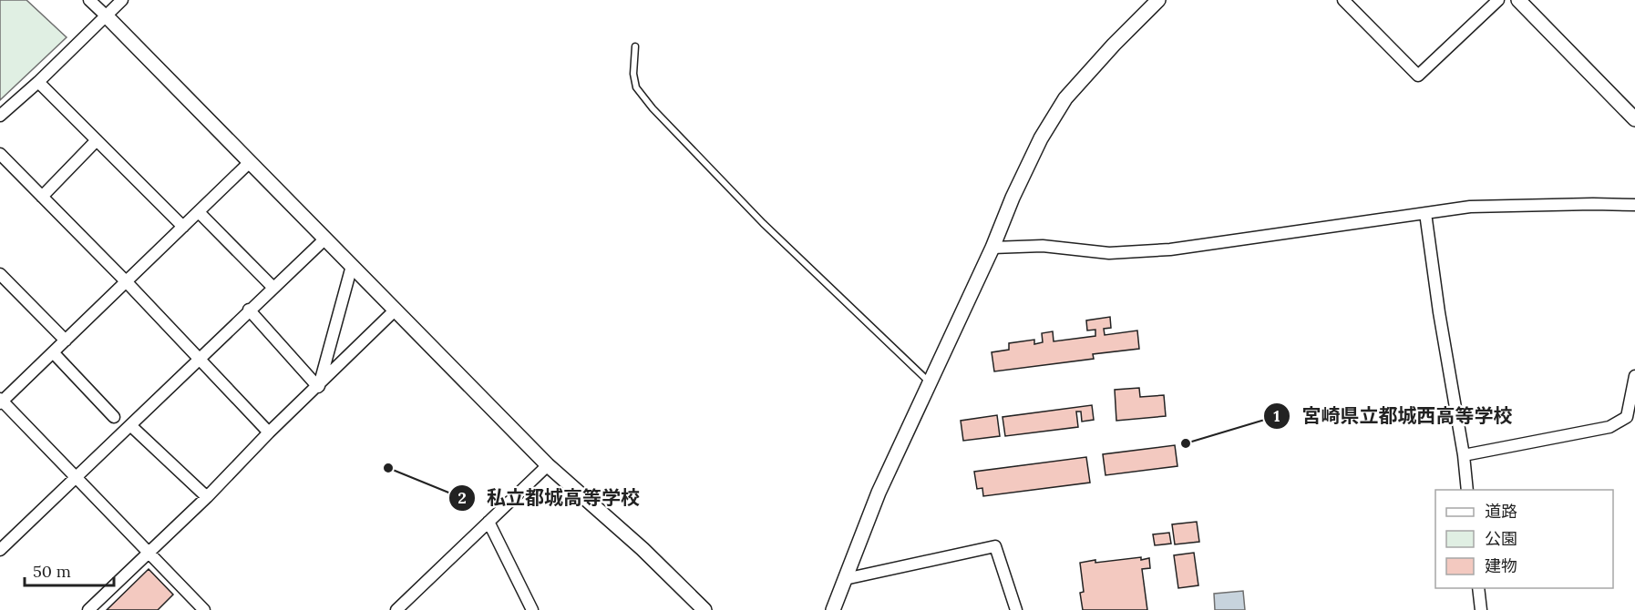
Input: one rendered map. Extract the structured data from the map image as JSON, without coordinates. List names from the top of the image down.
{
  "places": ["宮崎県立都城西高等学校", "私立都城高等学校"],
  "legend": ["道路", "公園", "建物"],
  "scale_bar": "50 m"
}
